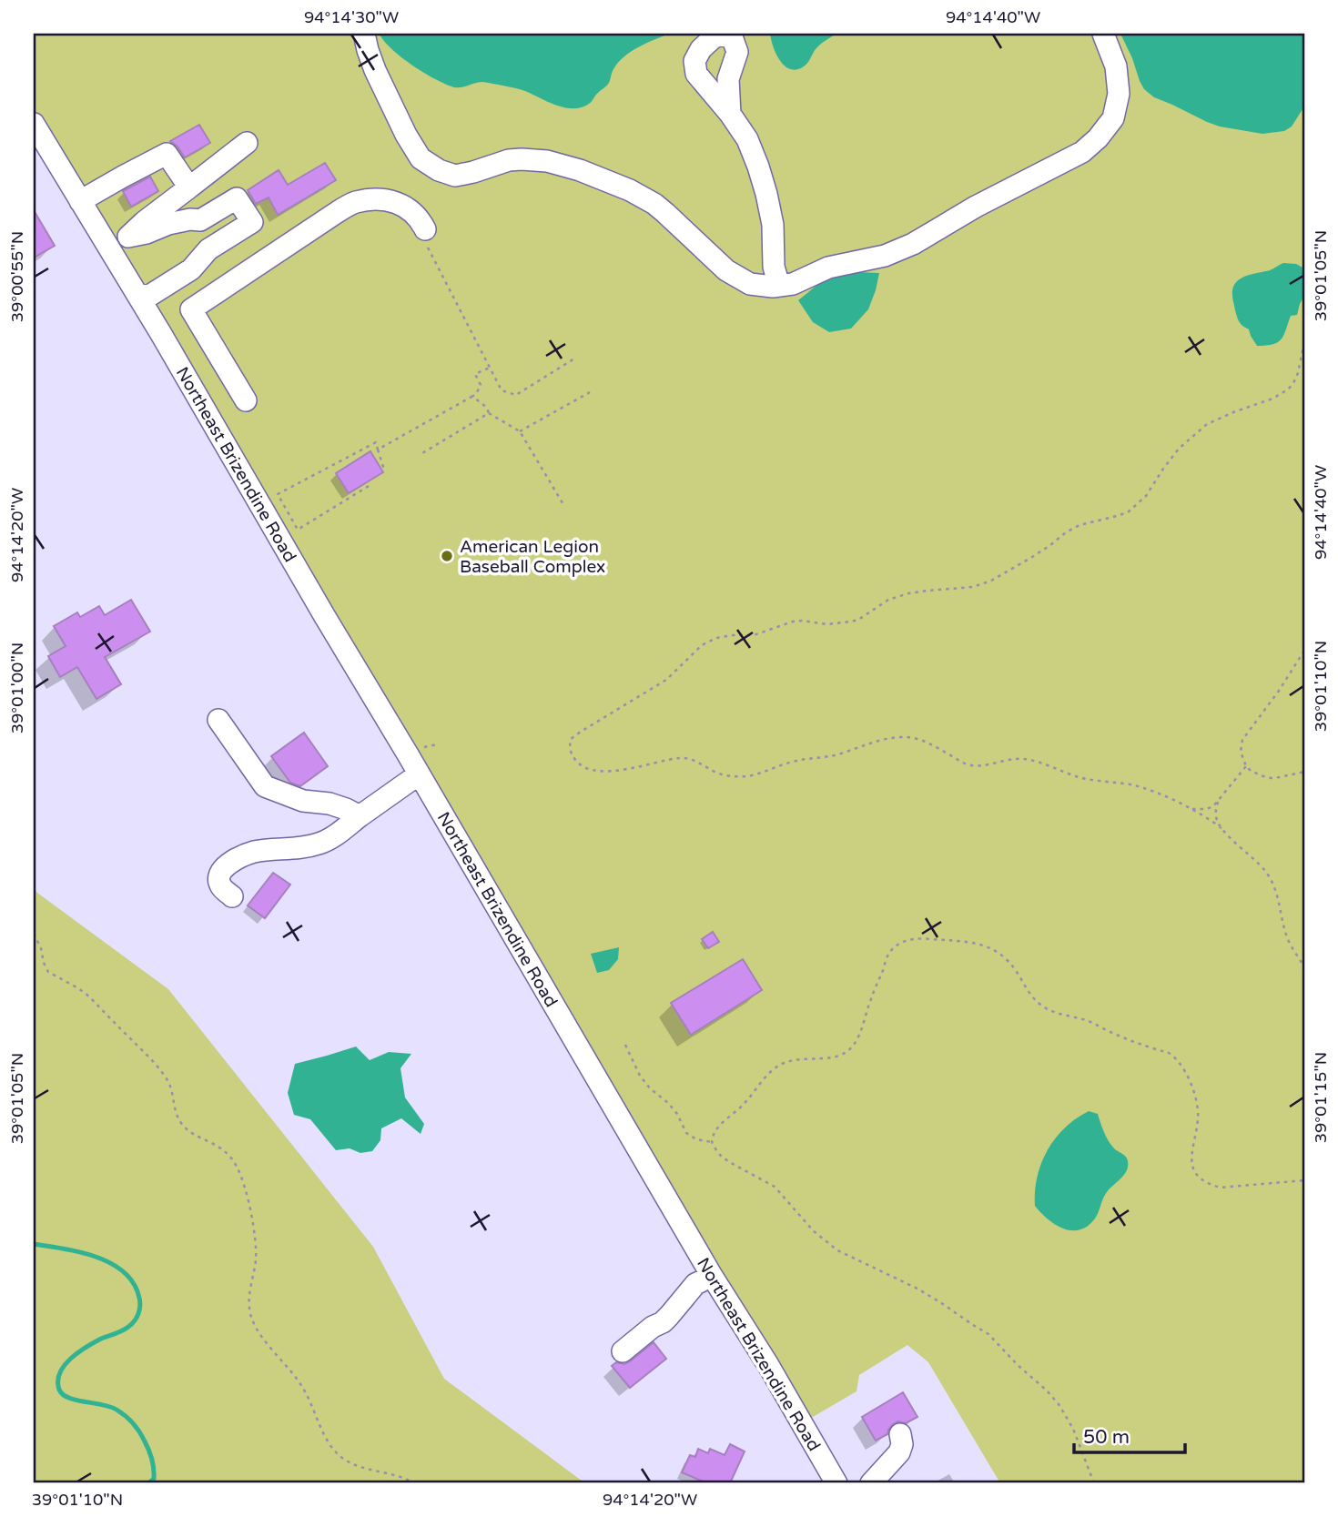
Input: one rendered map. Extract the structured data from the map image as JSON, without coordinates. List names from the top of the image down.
{
  "streets": {
    "street": ["Northeast Brizendine Road"]
  },
  "places": ["American Legion Baseball Complex"],
  "scale_bar": "50 m",
  "coordinates": [
    "94°14'30\"W",
    "94°14'40\"W",
    "39°01'05\"N",
    "39°00'55\"N",
    "94°14'20\"W",
    "39°01'10\"N",
    "39°01'00\"N",
    "39°01'15\"N"
  ]
}
